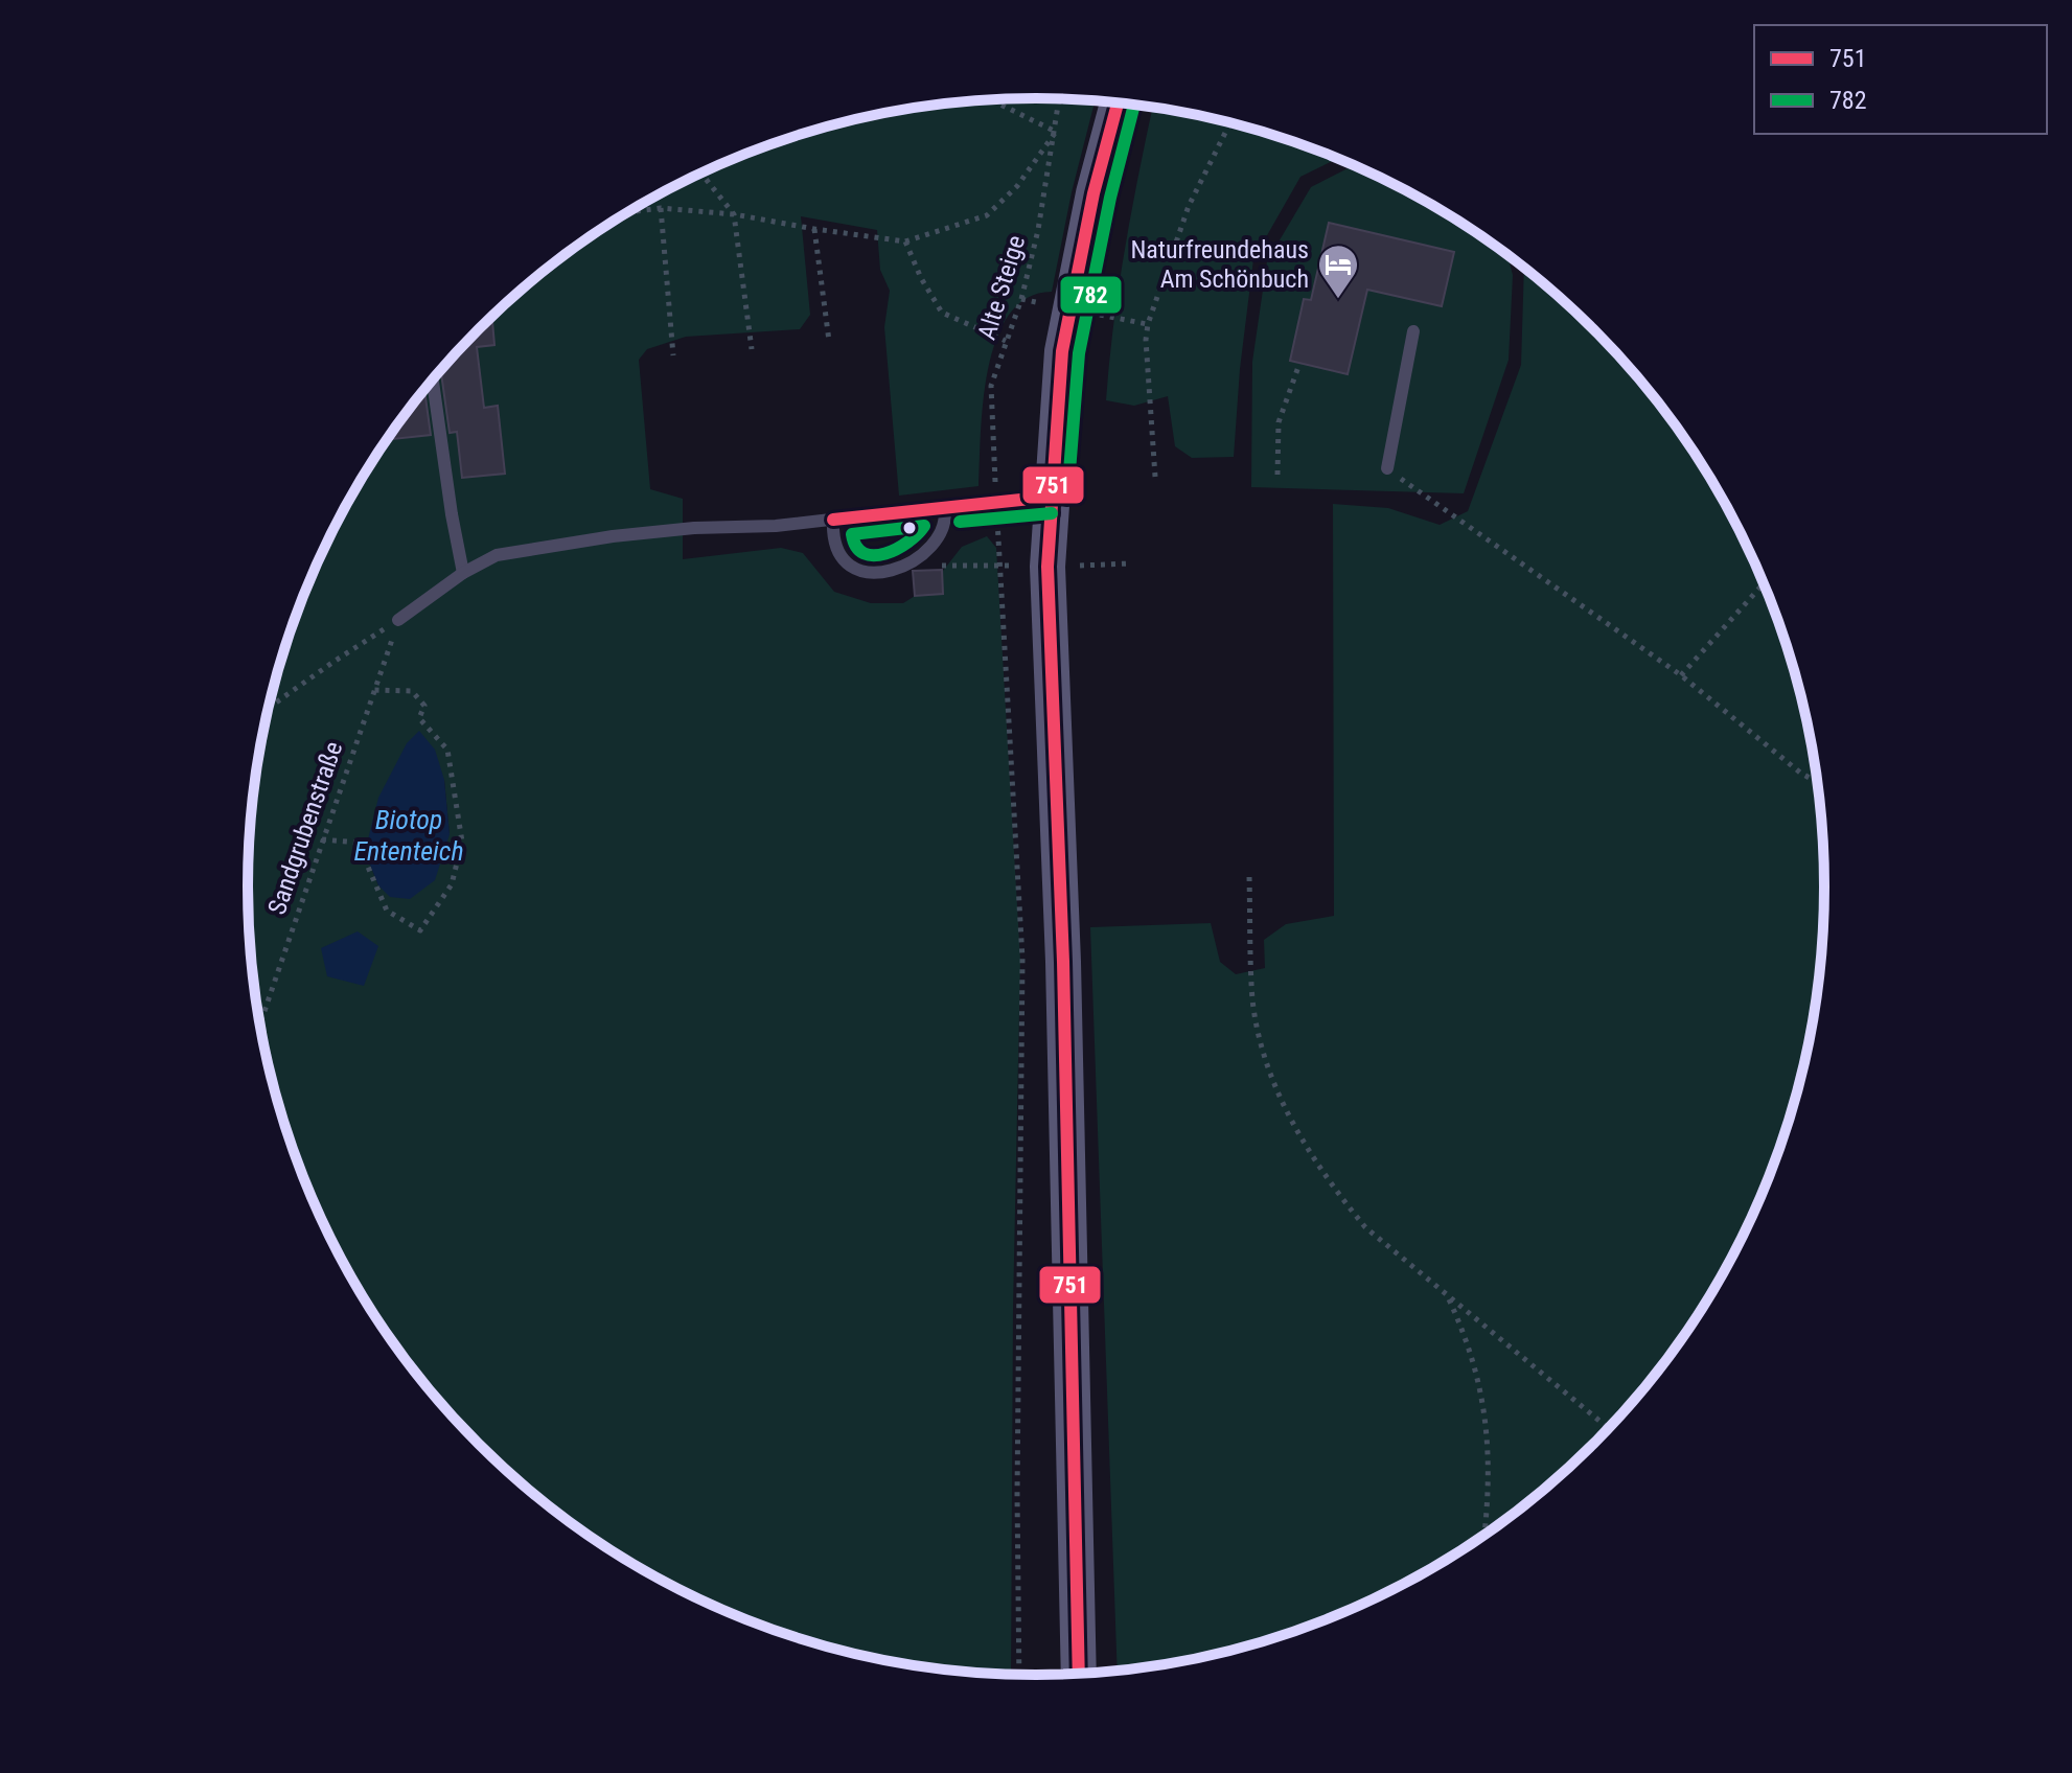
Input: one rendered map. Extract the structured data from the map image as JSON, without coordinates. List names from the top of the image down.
{
  "streets": {
    "path": ["Alte Steige", "Sandgrubenstraße"]
  },
  "water": ["Biotop Ententeich"],
  "places": {
    "hotel": ["Naturfreundehaus Am Schönbuch"]
  },
  "lines": ["transit line 751", "transit line 782"],
  "legend": ["751", "782"]
}
